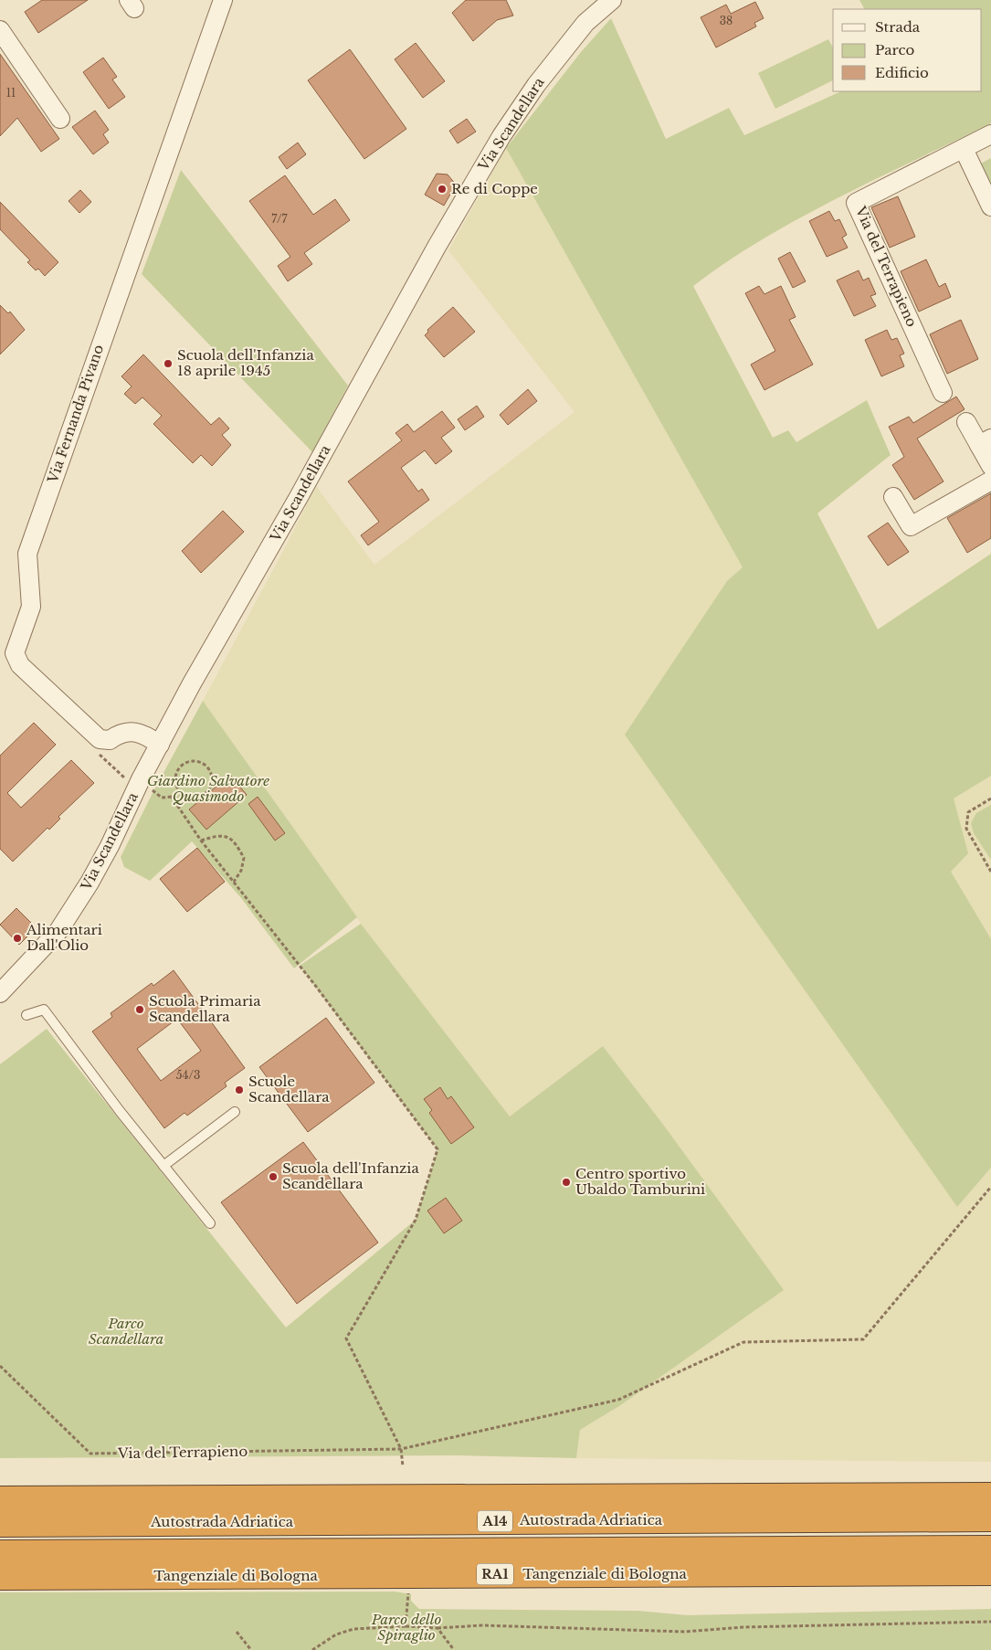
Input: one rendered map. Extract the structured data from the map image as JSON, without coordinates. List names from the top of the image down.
{
  "streets": {
    "highway": [
      "Autostrada Adriatica",
      "A14",
      "RA1",
      "Tangenziale di Bologna"
    ],
    "street": ["Via Scandellara", "Via del Terrapieno", "Via Fernanda Pivano"]
  },
  "crossings": [
    ["Via Scandellara", "Via Fernanda Pivano"]
  ],
  "parks": ["Giardino Salvatore Quasimodo", "Parco Scandellara", "Parco dello Spiraglio"],
  "places": [
    "Re di Coppe",
    "Scuola dell'Infanzia 18 aprile 1945",
    "Alimentari Dall'Olio",
    "Scuola Primaria Scandellara",
    "Scuole Scandellara",
    "Scuola dell'Infanzia Scandellara",
    "Centro sportivo Ubaldo Tamburini"
  ],
  "house_numbers": [
    "38",
    "11",
    "7/7",
    "54/3"
  ],
  "legend": ["Strada", "Parco", "Edificio"]
}
